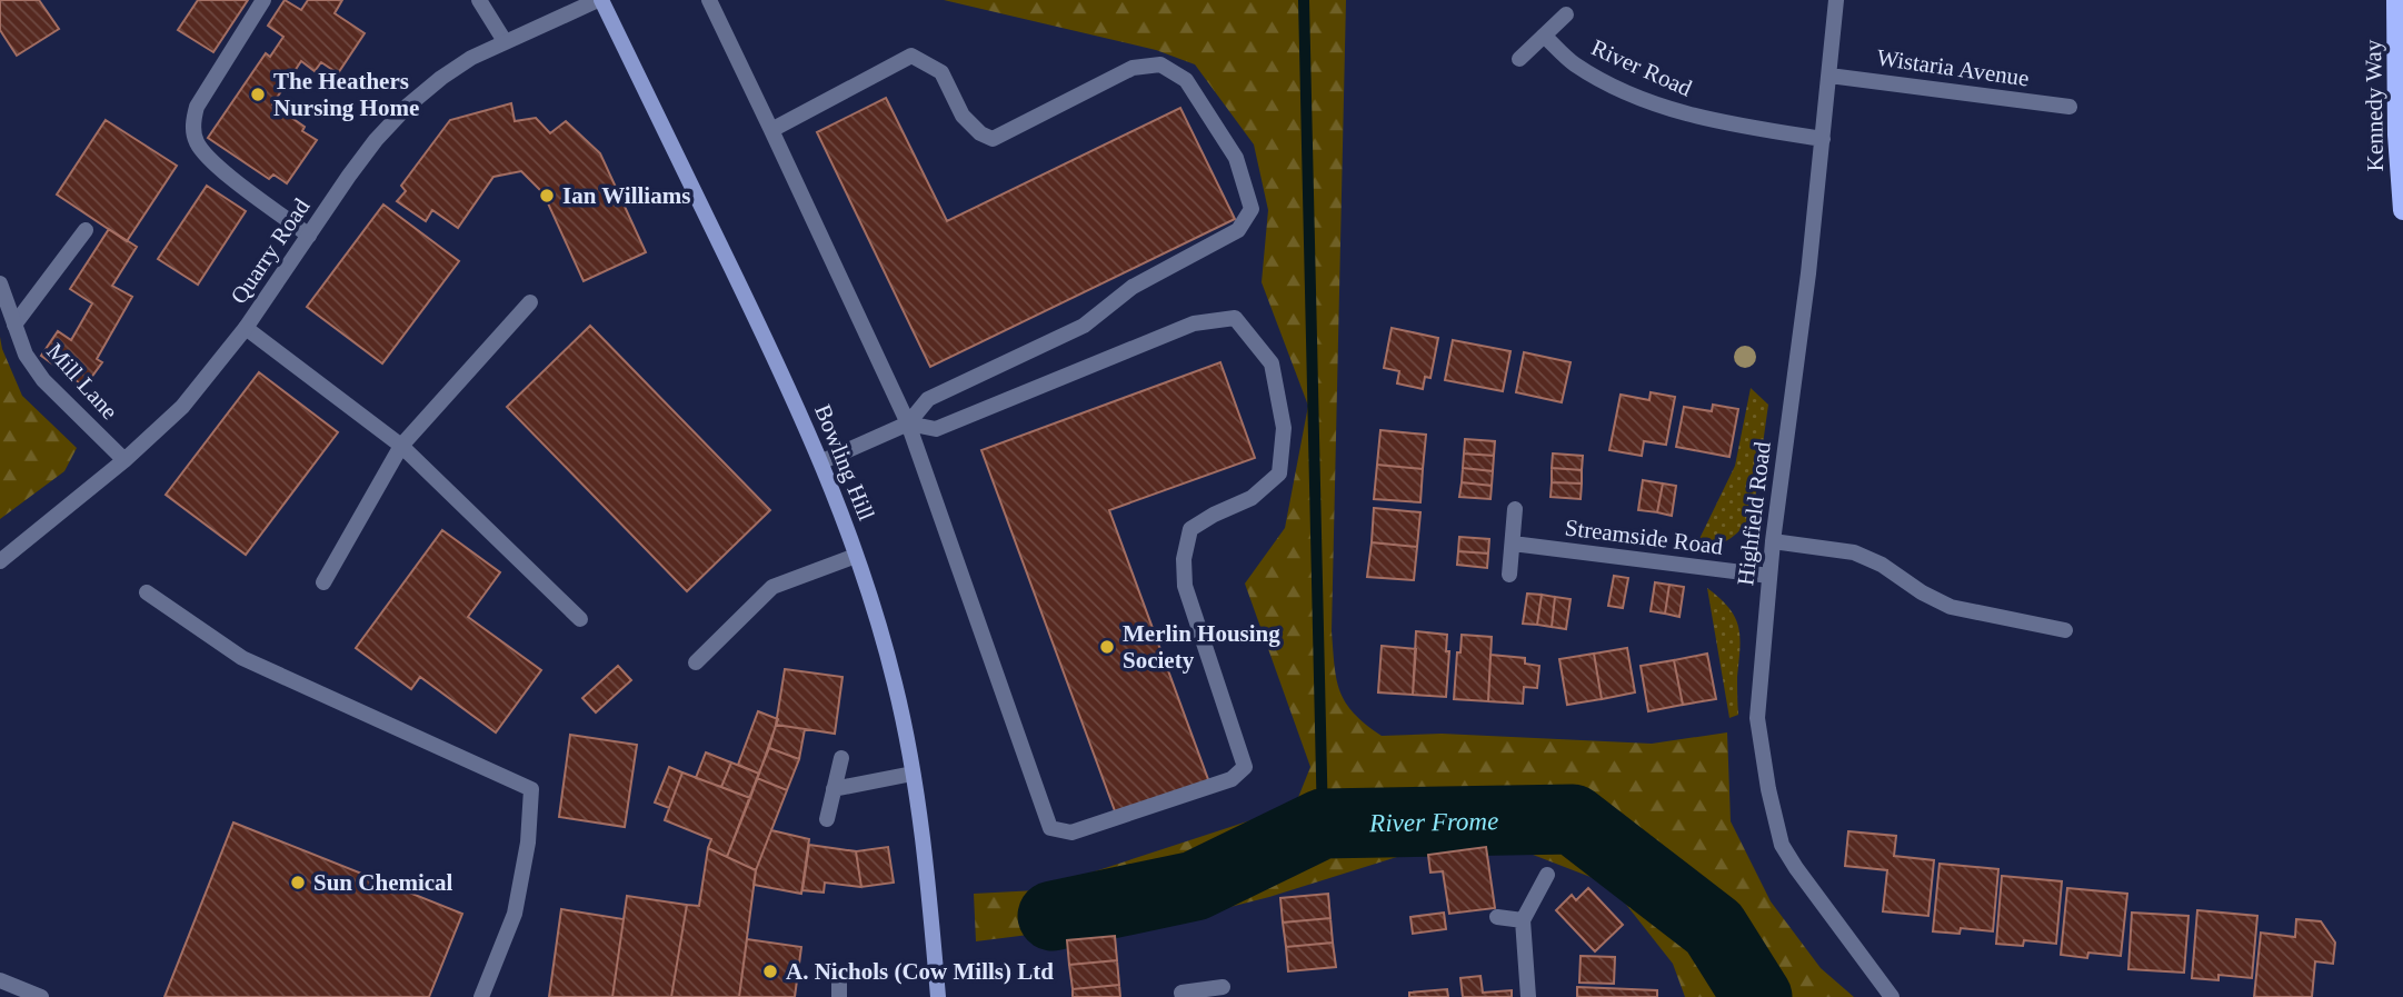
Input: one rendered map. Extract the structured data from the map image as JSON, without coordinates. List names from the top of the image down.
{
  "streets": {
    "main road": ["Kennedy Way", "Bowling Hill"],
    "street": [
      "River Road",
      "Wistaria Avenue",
      "Quarry Road",
      "Mill Lane",
      "Highfield Road",
      "Streamside Road"
    ]
  },
  "crossings": [
    ["River Road", "Highfield Road"],
    ["Wistaria Avenue", "Highfield Road"],
    ["Quarry Road", "Mill Lane"],
    ["Quarry Road", "Bowling Hill"],
    ["Highfield Road", "Streamside Road"]
  ],
  "water": ["River Frome"],
  "places": [
    "The Heathers Nursing Home",
    "Ian Williams",
    "Merlin Housing Society",
    "Sun Chemical",
    "A. Nichols (Cow Mills) Ltd"
  ]
}
